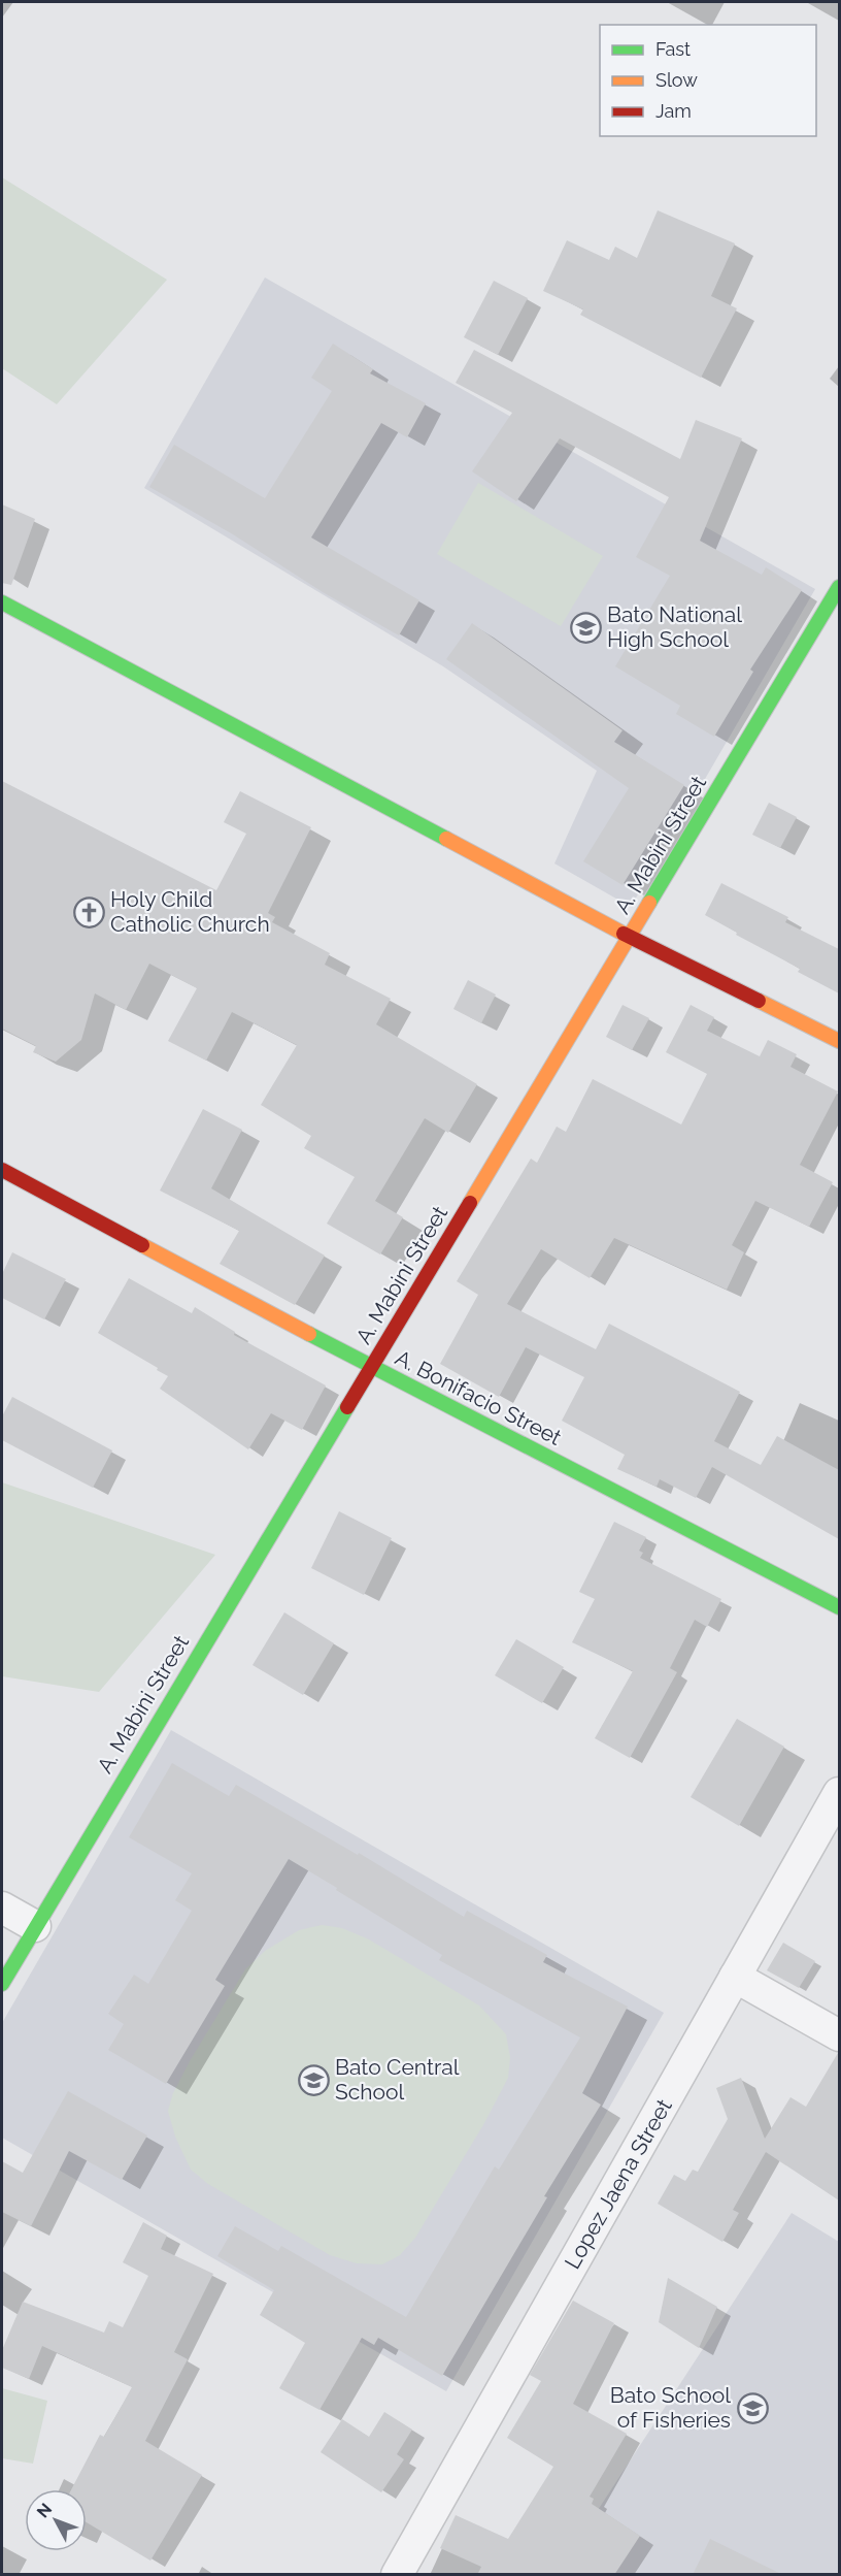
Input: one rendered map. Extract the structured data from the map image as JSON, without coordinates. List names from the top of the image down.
{
  "streets": {
    "street": ["A. Mabini Street", "A. Bonifacio Street", "Lopez Jaena Street"]
  },
  "crossings": [
    ["A. Mabini Street", "A. Bonifacio Street"]
  ],
  "places": {
    "school or university": ["Bato National High School", "Bato Central School", "Bato School of Fisheries"],
    "church": ["Holy Child Catholic Church"]
  },
  "legend": ["Fast", "Slow", "Jam"],
  "north": "top left"
}
